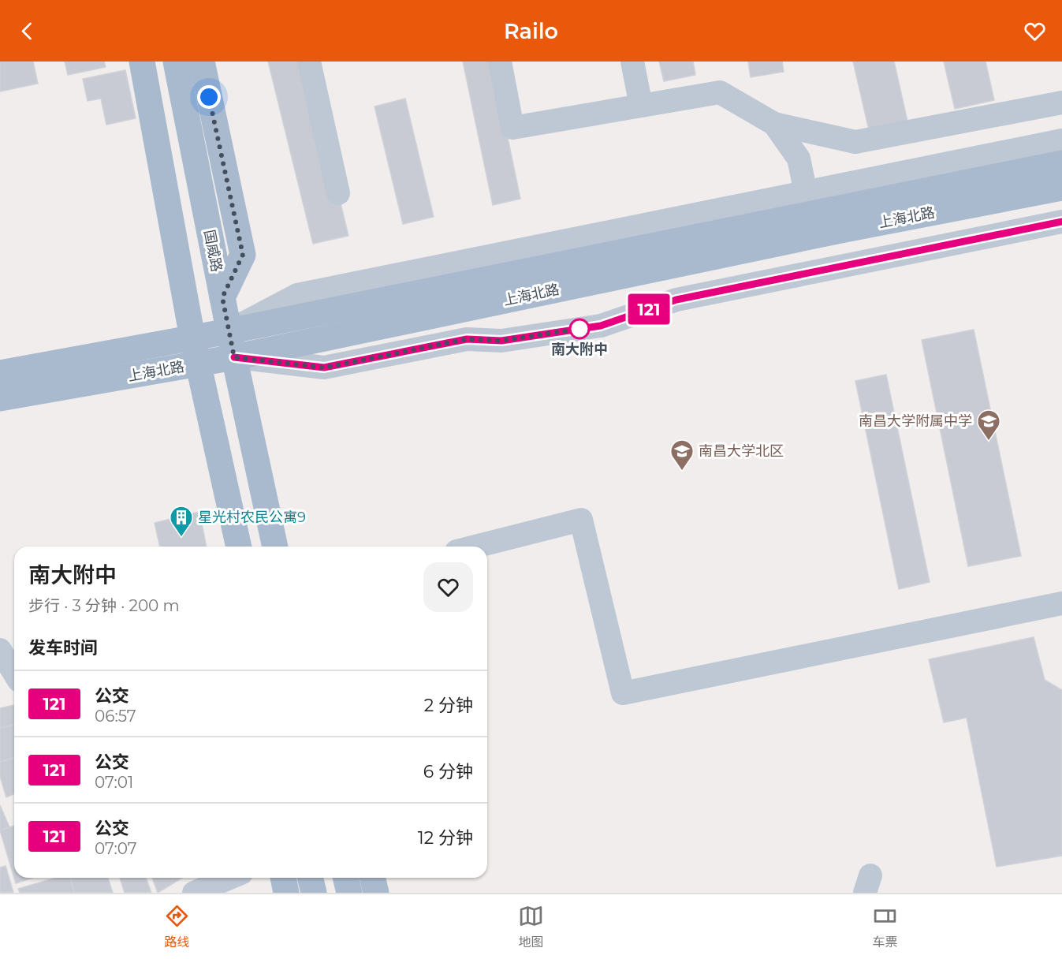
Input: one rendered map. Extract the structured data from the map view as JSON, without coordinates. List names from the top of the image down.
{
  "streets": {
    "main road": ["上海北路", "国威路"]
  },
  "crossings": [
    ["上海北路", "国威路"]
  ],
  "places": {
    "other": ["南大附中"],
    "school or university": ["南昌大学附属中学", "南昌大学北区"],
    "building": ["星光村农民公寓9"]
  },
  "lines": ["bus line 121"],
  "page": {
    "header": "Railo",
    "on_map": "121",
    "heading": [
      ["南大附中", "步行 · 3 分钟 · 200 m"],
      "发车时间"
    ],
    "list": [
      {
        "mark": "121",
        "name": "公交",
        "note": "06:57",
        "value": "2 分钟"
      },
      {
        "mark": "121",
        "name": "公交",
        "note": "07:01",
        "value": "6 分钟"
      },
      {
        "mark": "121",
        "name": "公交",
        "note": "07:07",
        "value": "12 分钟"
      }
    ],
    "tabs": ["路线", "地图", "车票"]
  }
}
